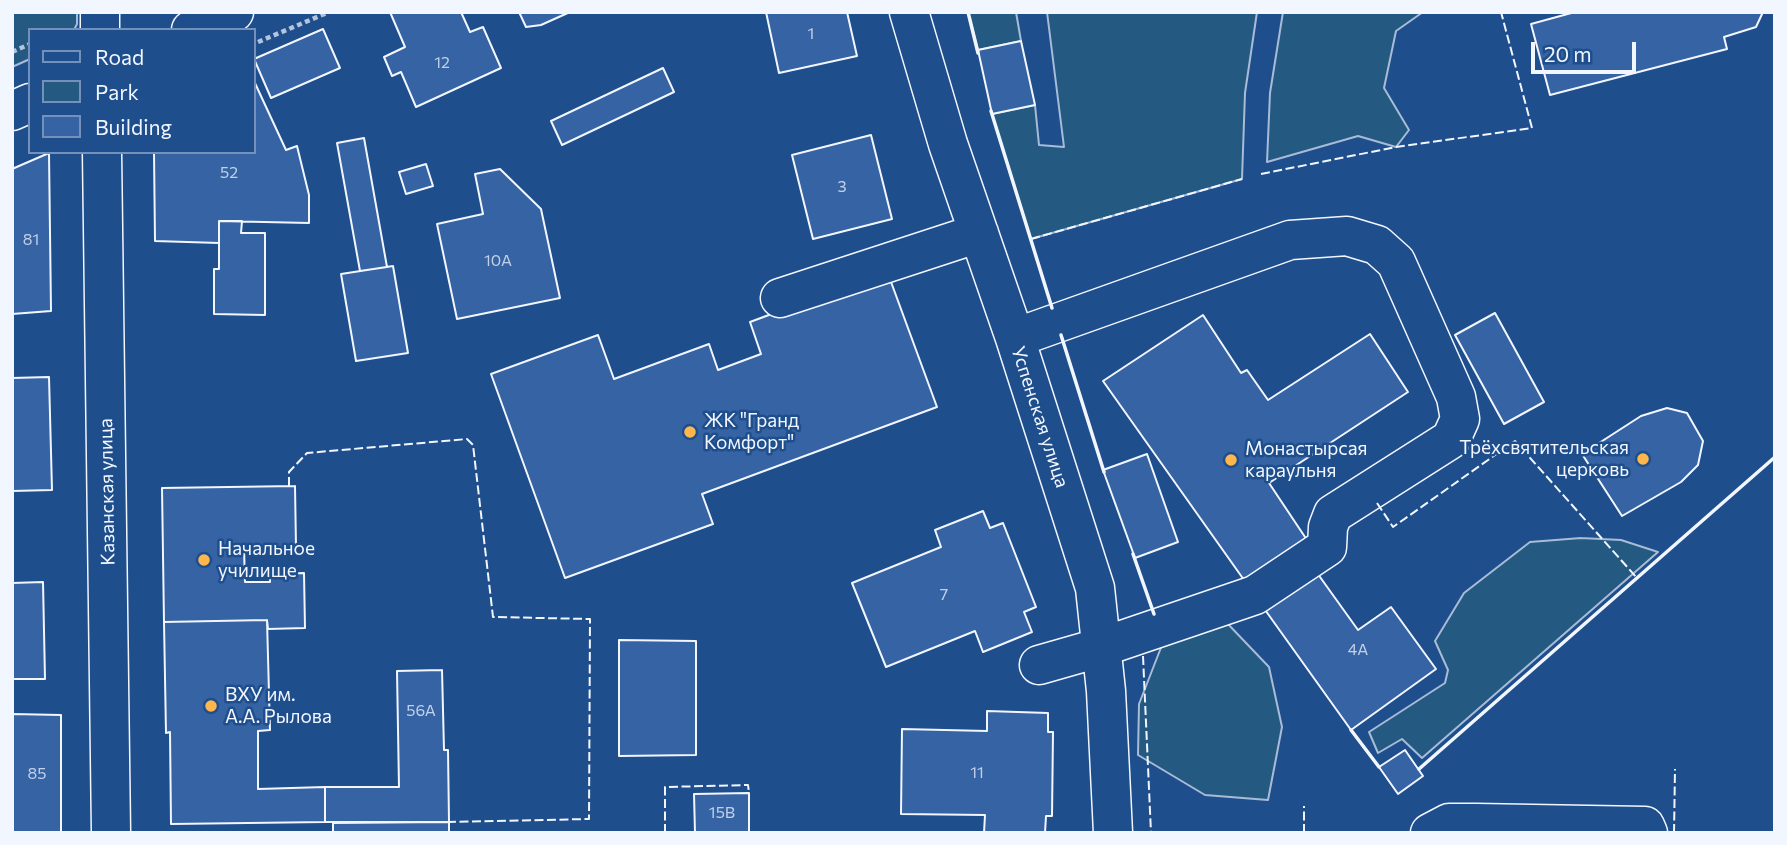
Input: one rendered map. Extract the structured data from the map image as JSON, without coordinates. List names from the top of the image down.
{
  "streets": {
    "street": ["Успенская улица", "Казанская улица"]
  },
  "places": [
    "ЖК \"Гранд Комфорт\"",
    "Трёхсвятительская церковь",
    "Монастырсая караульня",
    "Начальное училище",
    "ВХУ им. А.А. Рылова"
  ],
  "house_numbers": [
    "1",
    "12",
    "52",
    "3",
    "81",
    "10А",
    "7",
    "4А",
    "56А",
    "11",
    "85",
    "15В"
  ],
  "legend": ["Road", "Park", "Building"],
  "scale_bar": "20 m"
}
